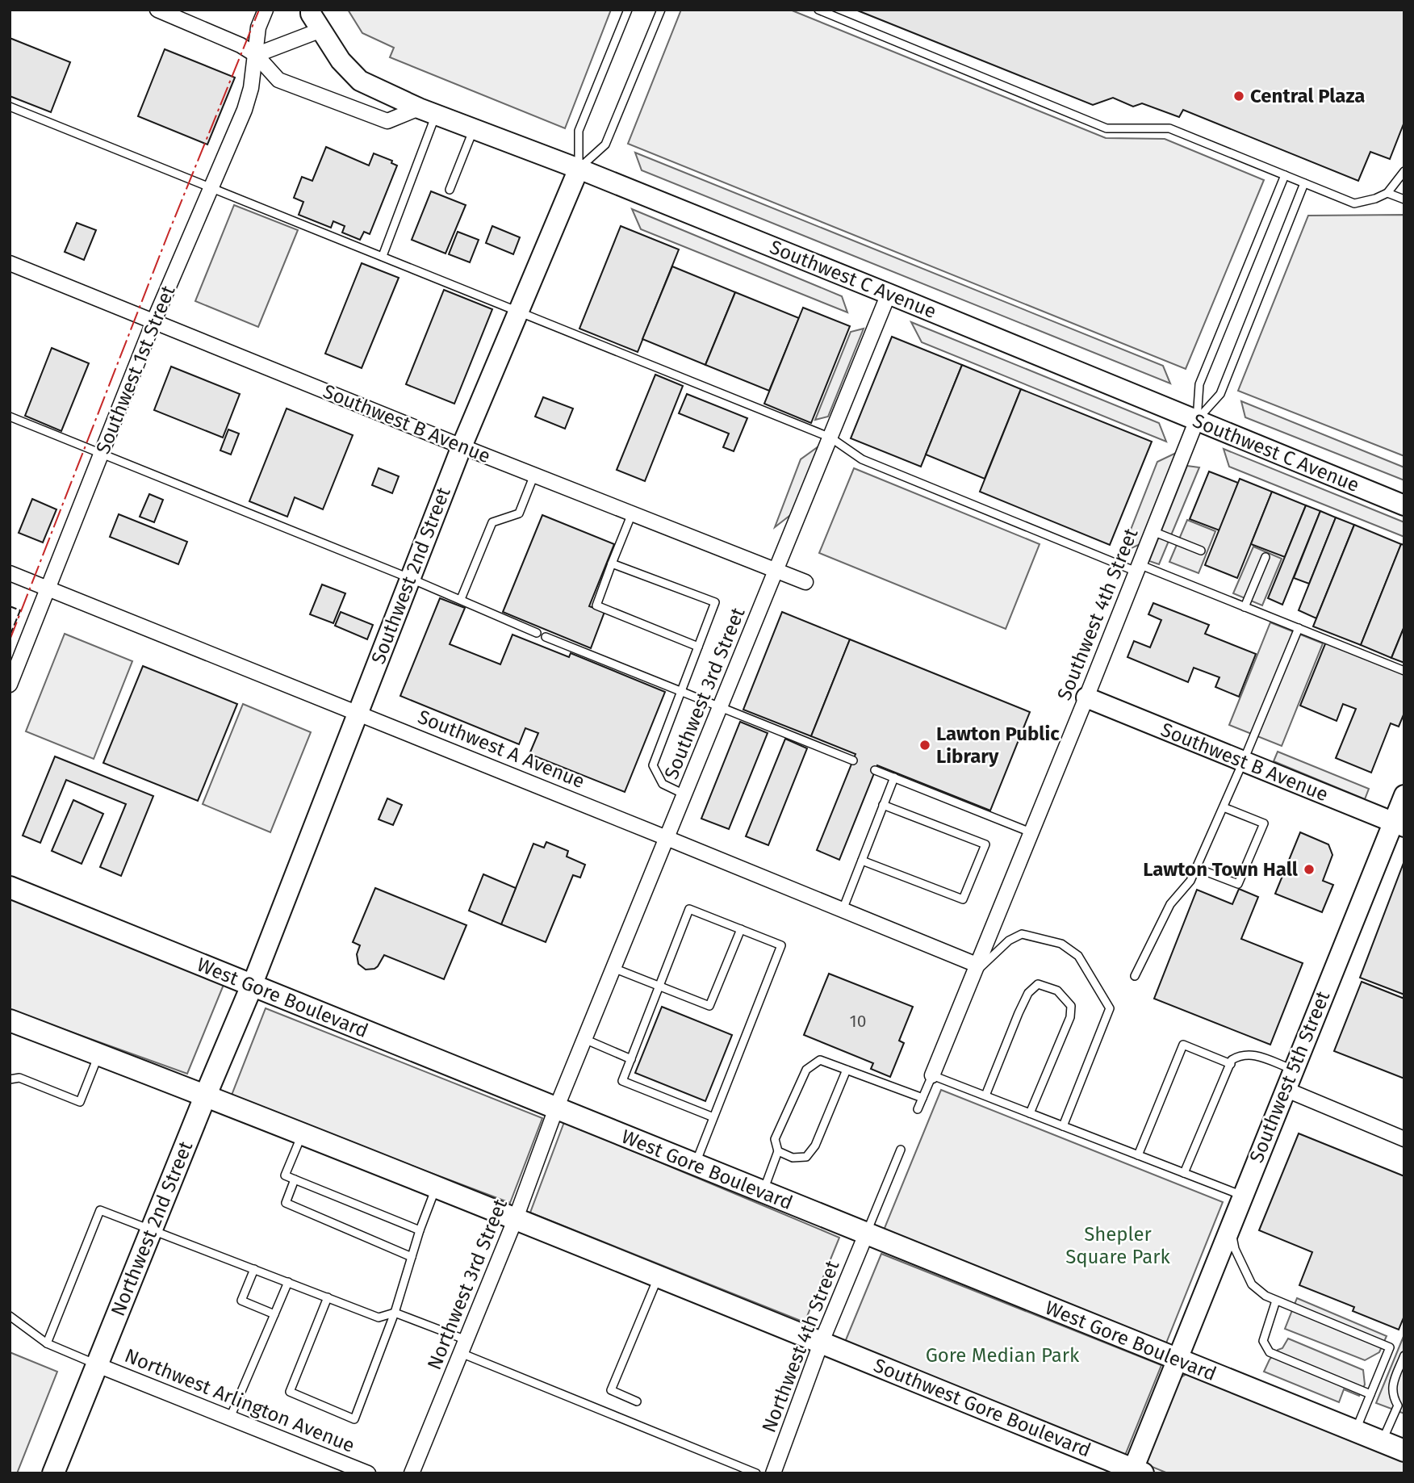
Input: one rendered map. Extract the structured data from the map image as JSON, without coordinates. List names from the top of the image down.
{
  "streets": {
    "main road": ["West Gore Boulevard", "Northwest 2nd Street", "Southwest Gore Boulevard"],
    "street": [
      "Southwest C Avenue",
      "Southwest 1st Street",
      "Southwest B Avenue",
      "Southwest 2nd Street",
      "Southwest 4th Street",
      "Southwest 3rd Street",
      "Southwest A Avenue",
      "Southwest 5th Street",
      "Northwest 3rd Street",
      "Northwest 4th Street",
      "Northwest Arlington Avenue"
    ]
  },
  "crossings": [
    ["Southwest C Avenue", "Southwest 2nd Street"],
    ["Southwest C Avenue", "Southwest 4th Street"],
    ["Southwest C Avenue", "Southwest 3rd Street"],
    ["Southwest 1st Street", "Southwest B Avenue"],
    ["Southwest 1st Street", "Southwest A Avenue"],
    ["Southwest B Avenue", "Southwest 2nd Street"],
    ["Southwest B Avenue", "Southwest 4th Street"],
    ["Southwest B Avenue", "Southwest 3rd Street"],
    ["Southwest B Avenue", "Southwest 5th Street"],
    ["Southwest 2nd Street", "Southwest A Avenue"],
    ["Southwest 2nd Street", "West Gore Boulevard"],
    ["Southwest 2nd Street", "Northwest 2nd Street"],
    ["Southwest 4th Street", "Southwest A Avenue"],
    ["Southwest 3rd Street", "Southwest A Avenue"],
    ["Southwest 3rd Street", "West Gore Boulevard"],
    ["Southwest 3rd Street", "Northwest 3rd Street"],
    ["West Gore Boulevard", "Southwest 5th Street"],
    ["West Gore Boulevard", "Northwest 2nd Street"],
    ["West Gore Boulevard", "Northwest 3rd Street"],
    ["West Gore Boulevard", "Northwest 4th Street"],
    ["Southwest 5th Street", "Southwest Gore Boulevard"],
    ["Northwest 2nd Street", "Northwest Arlington Avenue"],
    ["Northwest 4th Street", "Southwest Gore Boulevard"]
  ],
  "parks": ["Shepler Square Park", "Gore Median Park"],
  "places": ["Central Plaza", "Lawton Public Library", "Lawton Town Hall"],
  "house_numbers": ["10"]
}
